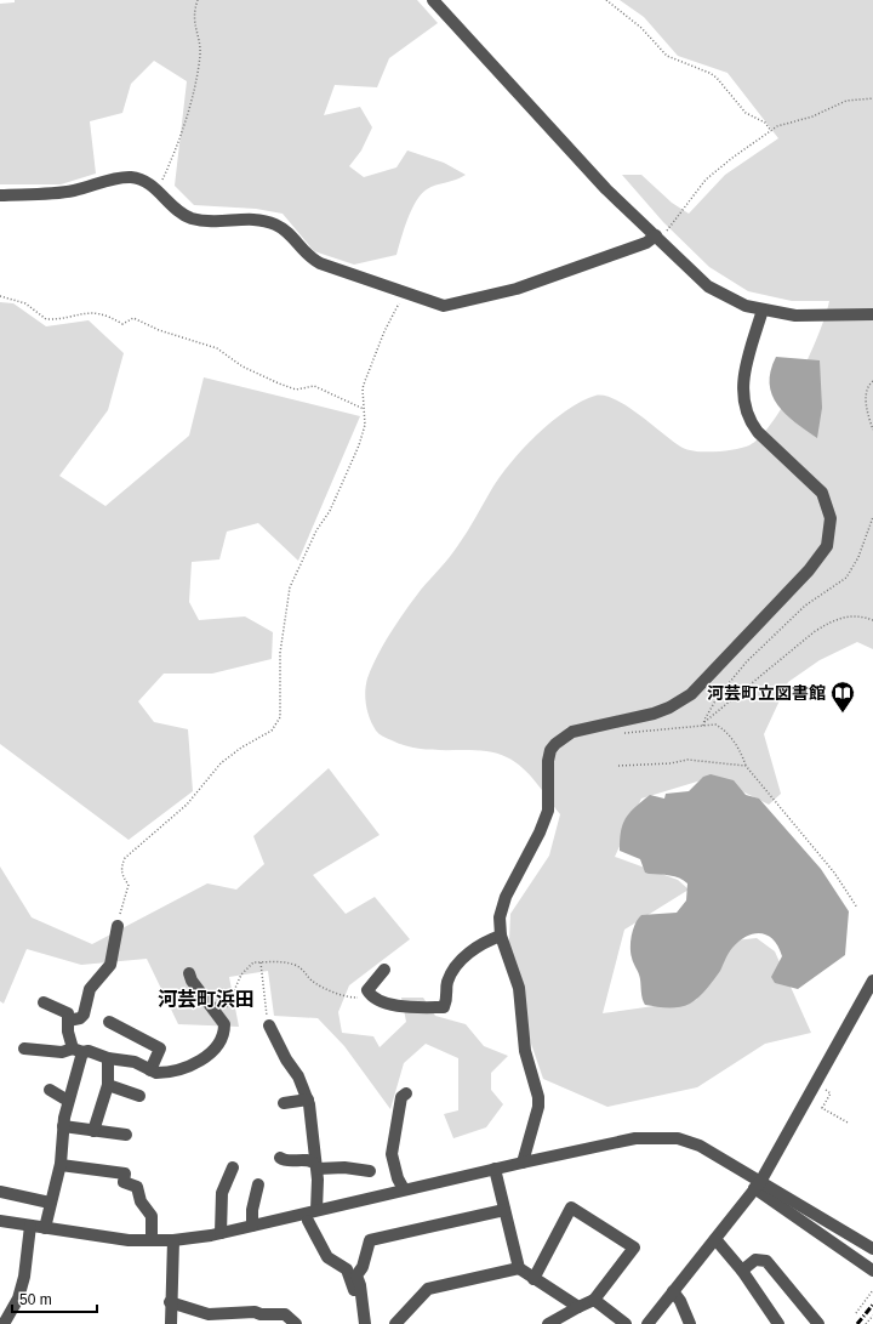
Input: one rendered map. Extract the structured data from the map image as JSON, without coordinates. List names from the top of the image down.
{
  "districts": ["河芸町浜田"],
  "places": {
    "library": ["河芸町立図書館"]
  },
  "scale_bar": "50 m"
}
